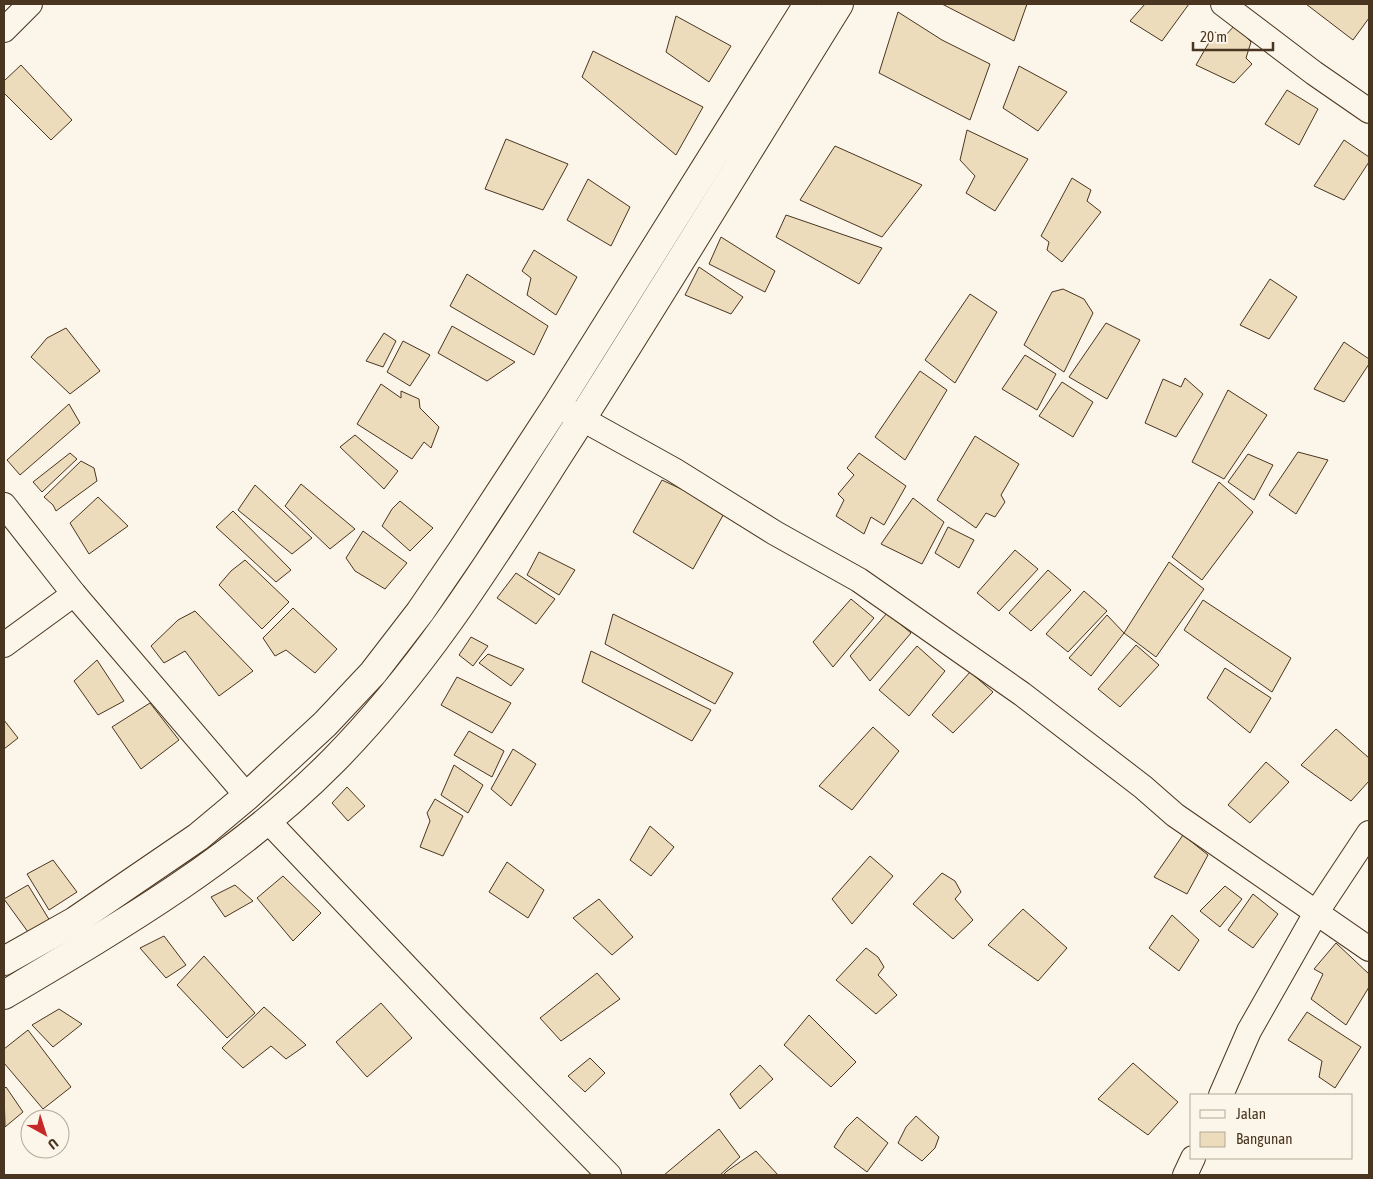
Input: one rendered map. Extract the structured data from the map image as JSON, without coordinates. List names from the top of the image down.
{
  "legend": ["Jalan", "Bangunan"],
  "scale_bar": "20 m",
  "north": "bottom right"
}
